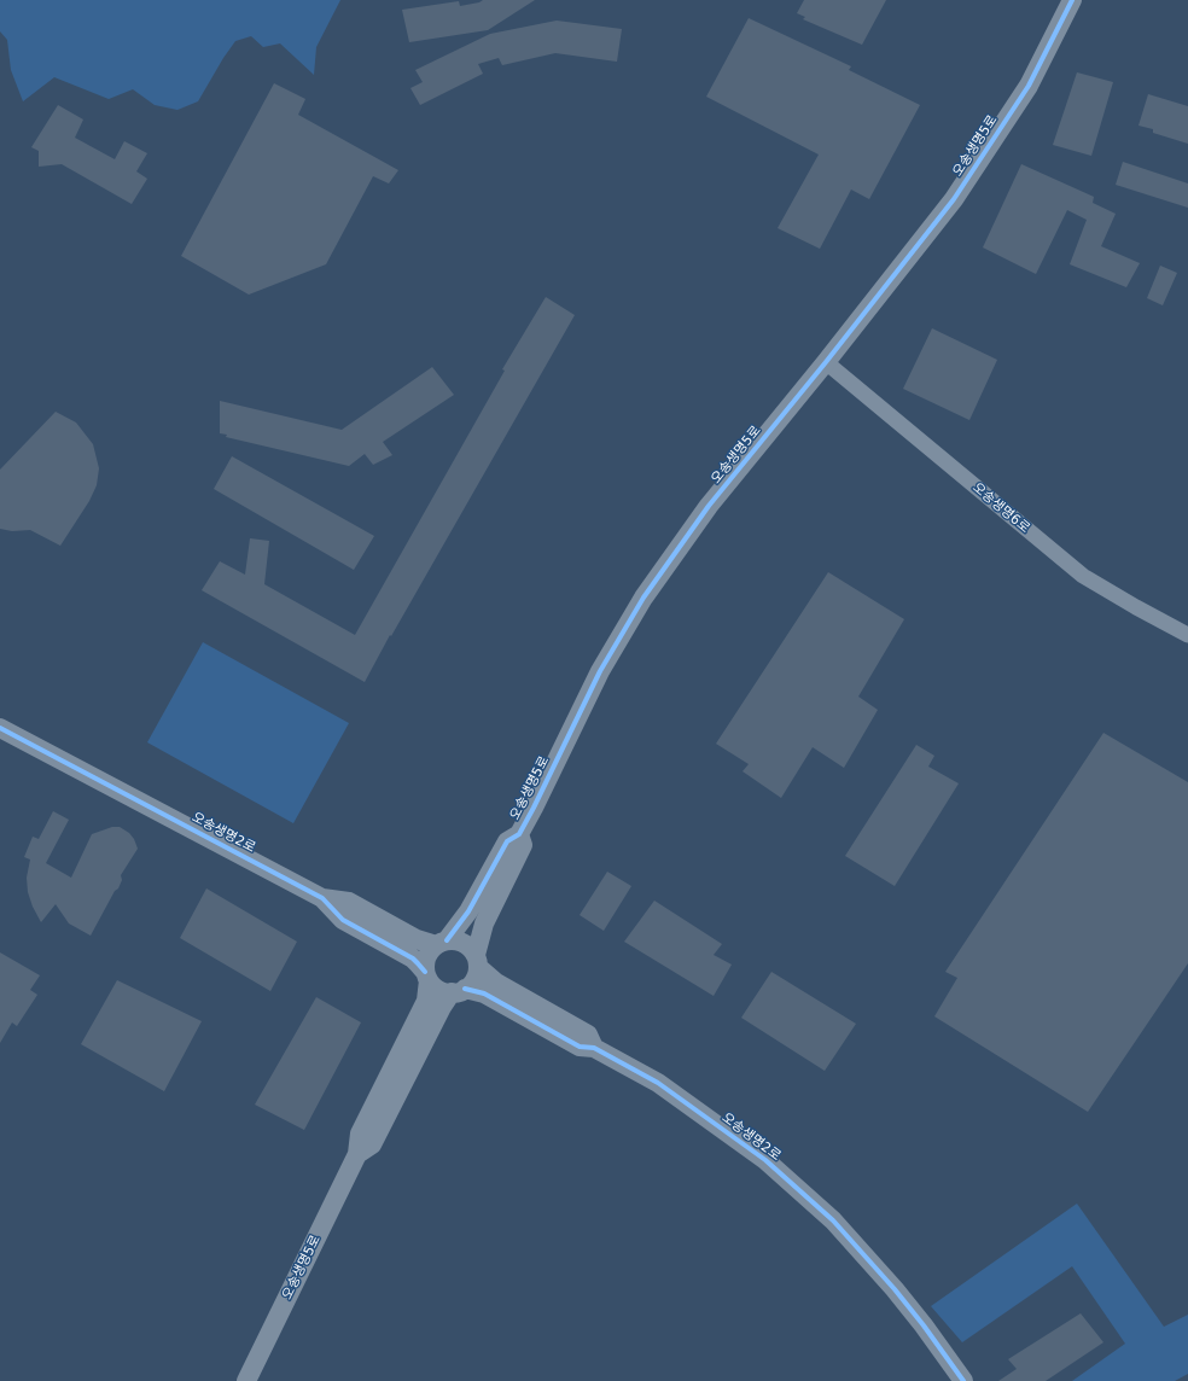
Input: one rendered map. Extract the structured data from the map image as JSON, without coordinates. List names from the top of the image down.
{
  "streets": {
    "street": ["오송생명5로", "오송생명6로", "오송생명2로"]
  },
  "crossings": [
    ["오송생명5로", "오송생명6로"],
    ["오송생명5로", "오송생명2로"]
  ]
}
